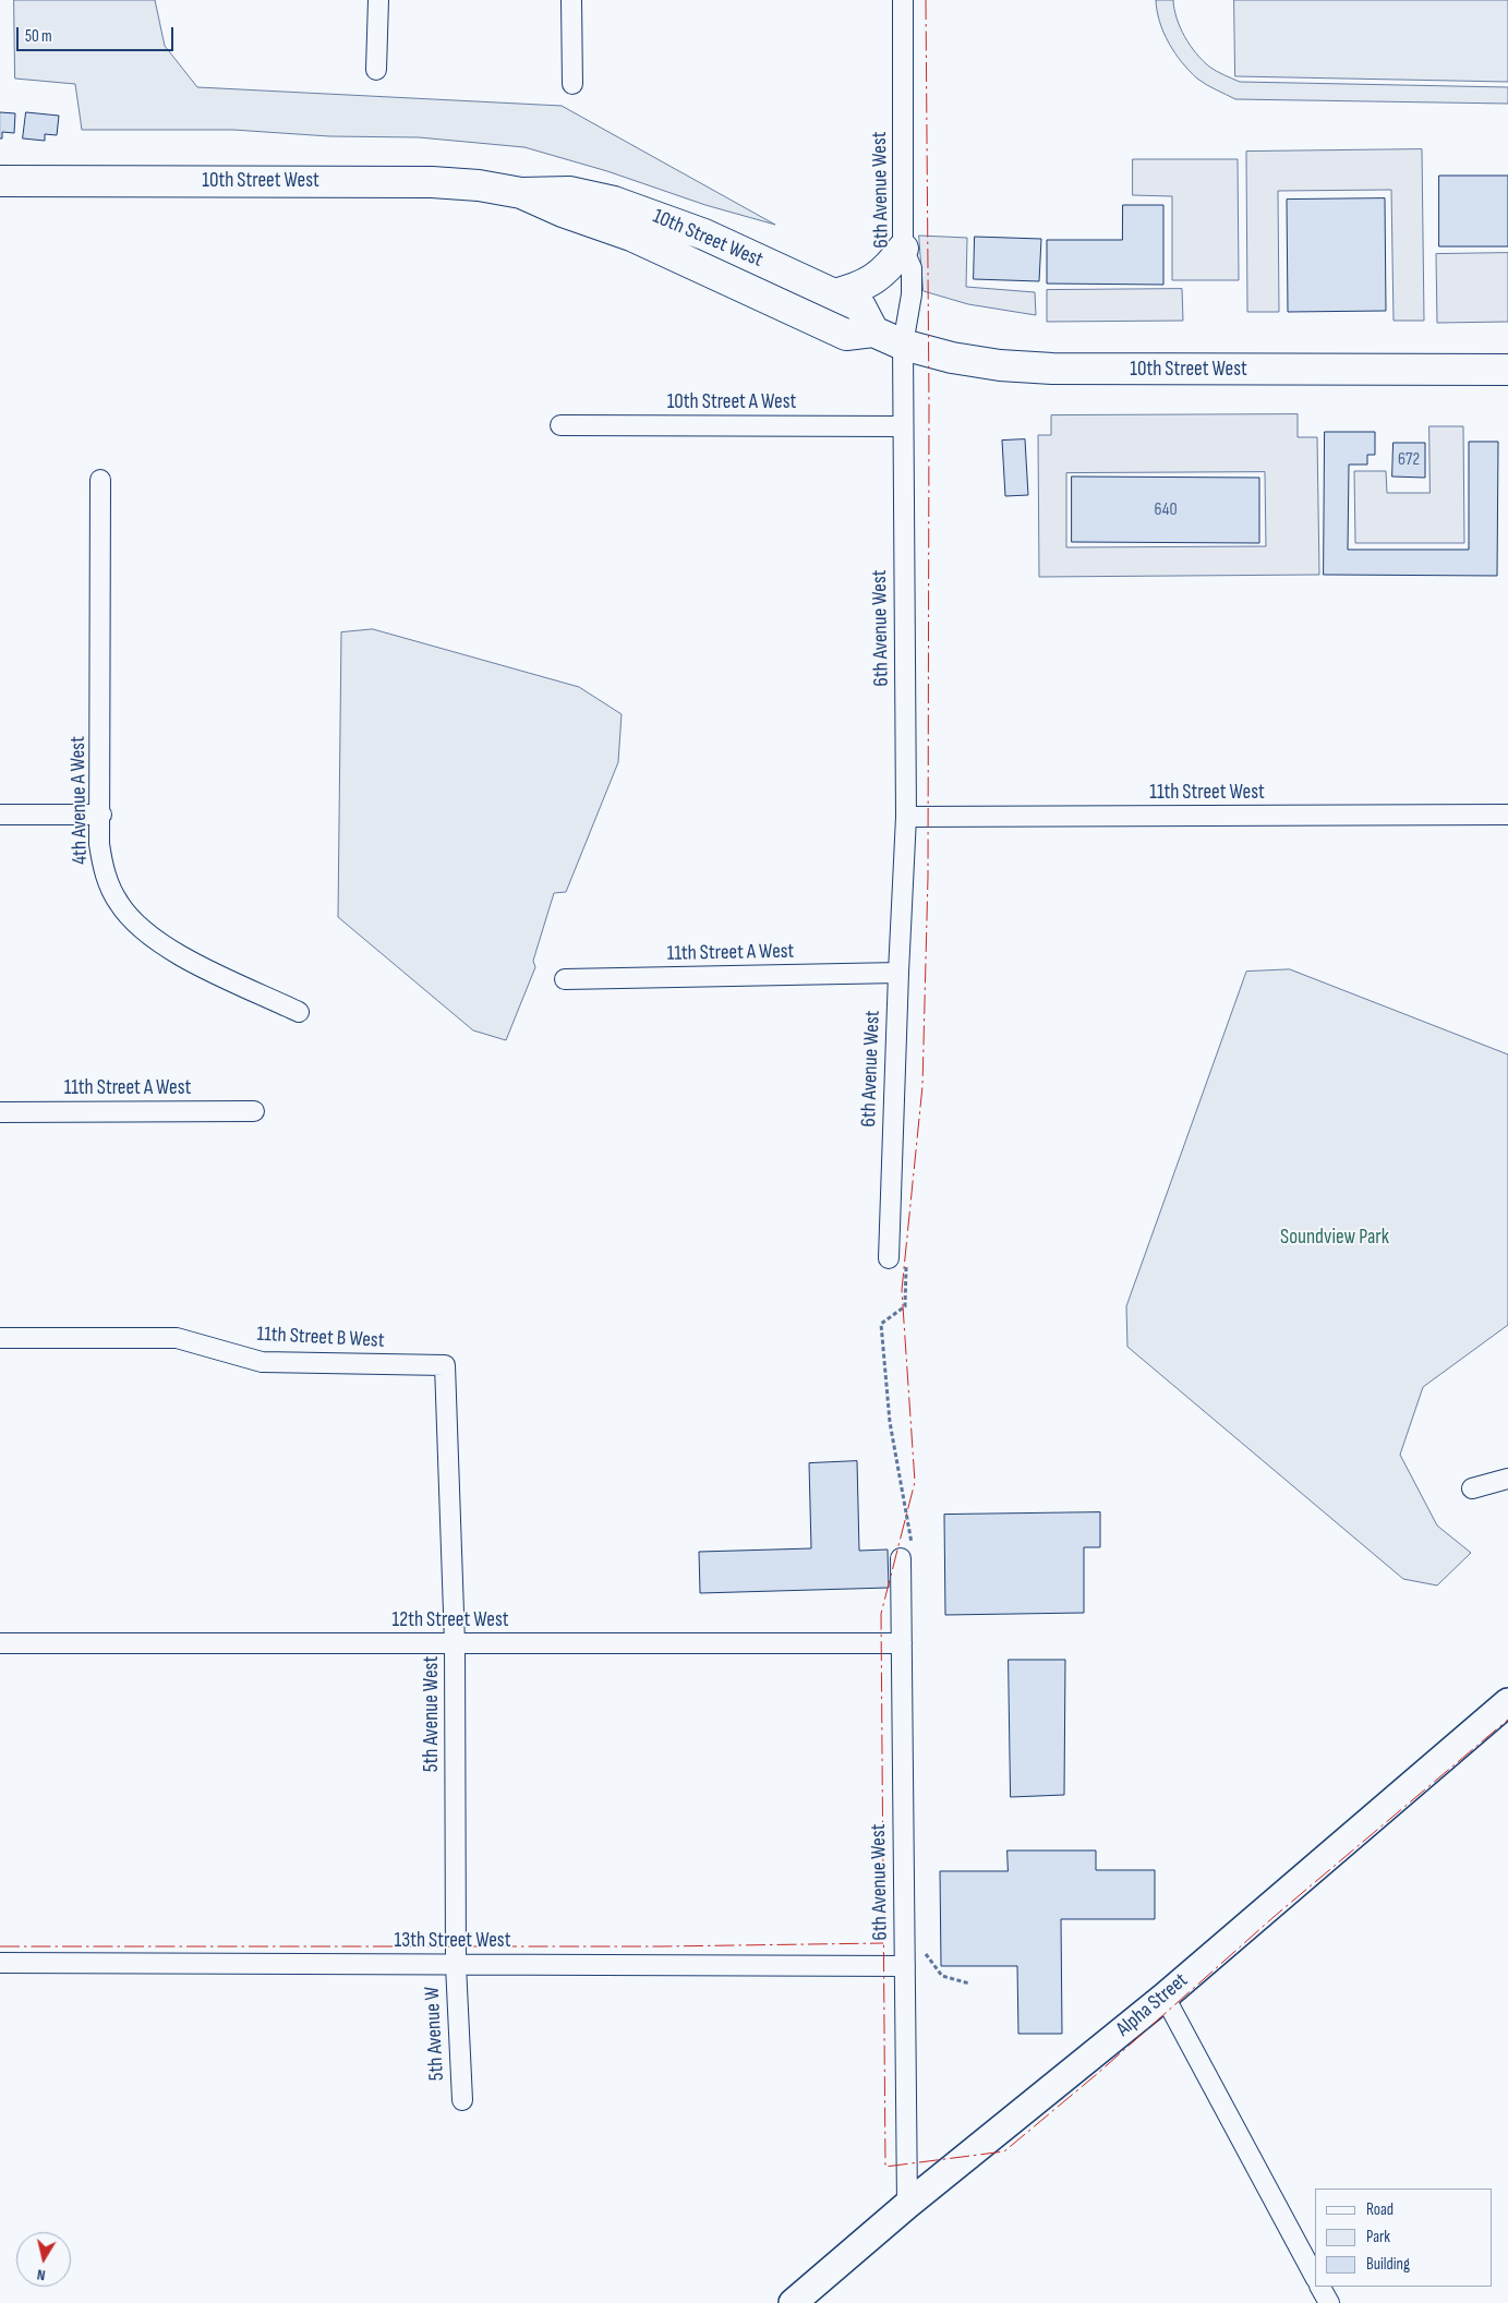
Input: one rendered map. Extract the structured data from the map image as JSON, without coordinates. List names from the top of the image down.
{
  "streets": {
    "main road": ["10th Street West"],
    "street": [
      "6th Avenue West",
      "10th Street A West",
      "11th Street West",
      "4th Avenue A West",
      "11th Street A West",
      "11th Street B West",
      "12th Street West",
      "5th Avenue West",
      "13th Street West",
      "Alpha Street",
      "5th Avenue W"
    ]
  },
  "crossings": [
    ["10th Street West", "6th Avenue West"],
    ["6th Avenue West", "10th Street A West"],
    ["6th Avenue West", "11th Street West"],
    ["6th Avenue West", "11th Street A West"],
    ["6th Avenue West", "12th Street West"],
    ["6th Avenue West", "13th Street West"],
    ["6th Avenue West", "Alpha Street"],
    ["11th Street B West", "5th Avenue West"],
    ["12th Street West", "5th Avenue West"],
    ["5th Avenue West", "13th Street West"],
    ["5th Avenue West", "5th Avenue W"],
    ["13th Street West", "5th Avenue W"]
  ],
  "parks": ["Soundview Park"],
  "house_numbers": ["672", "640"],
  "legend": ["Road", "Park", "Building"],
  "scale_bar": "50 m",
  "north": "bottom"
}
